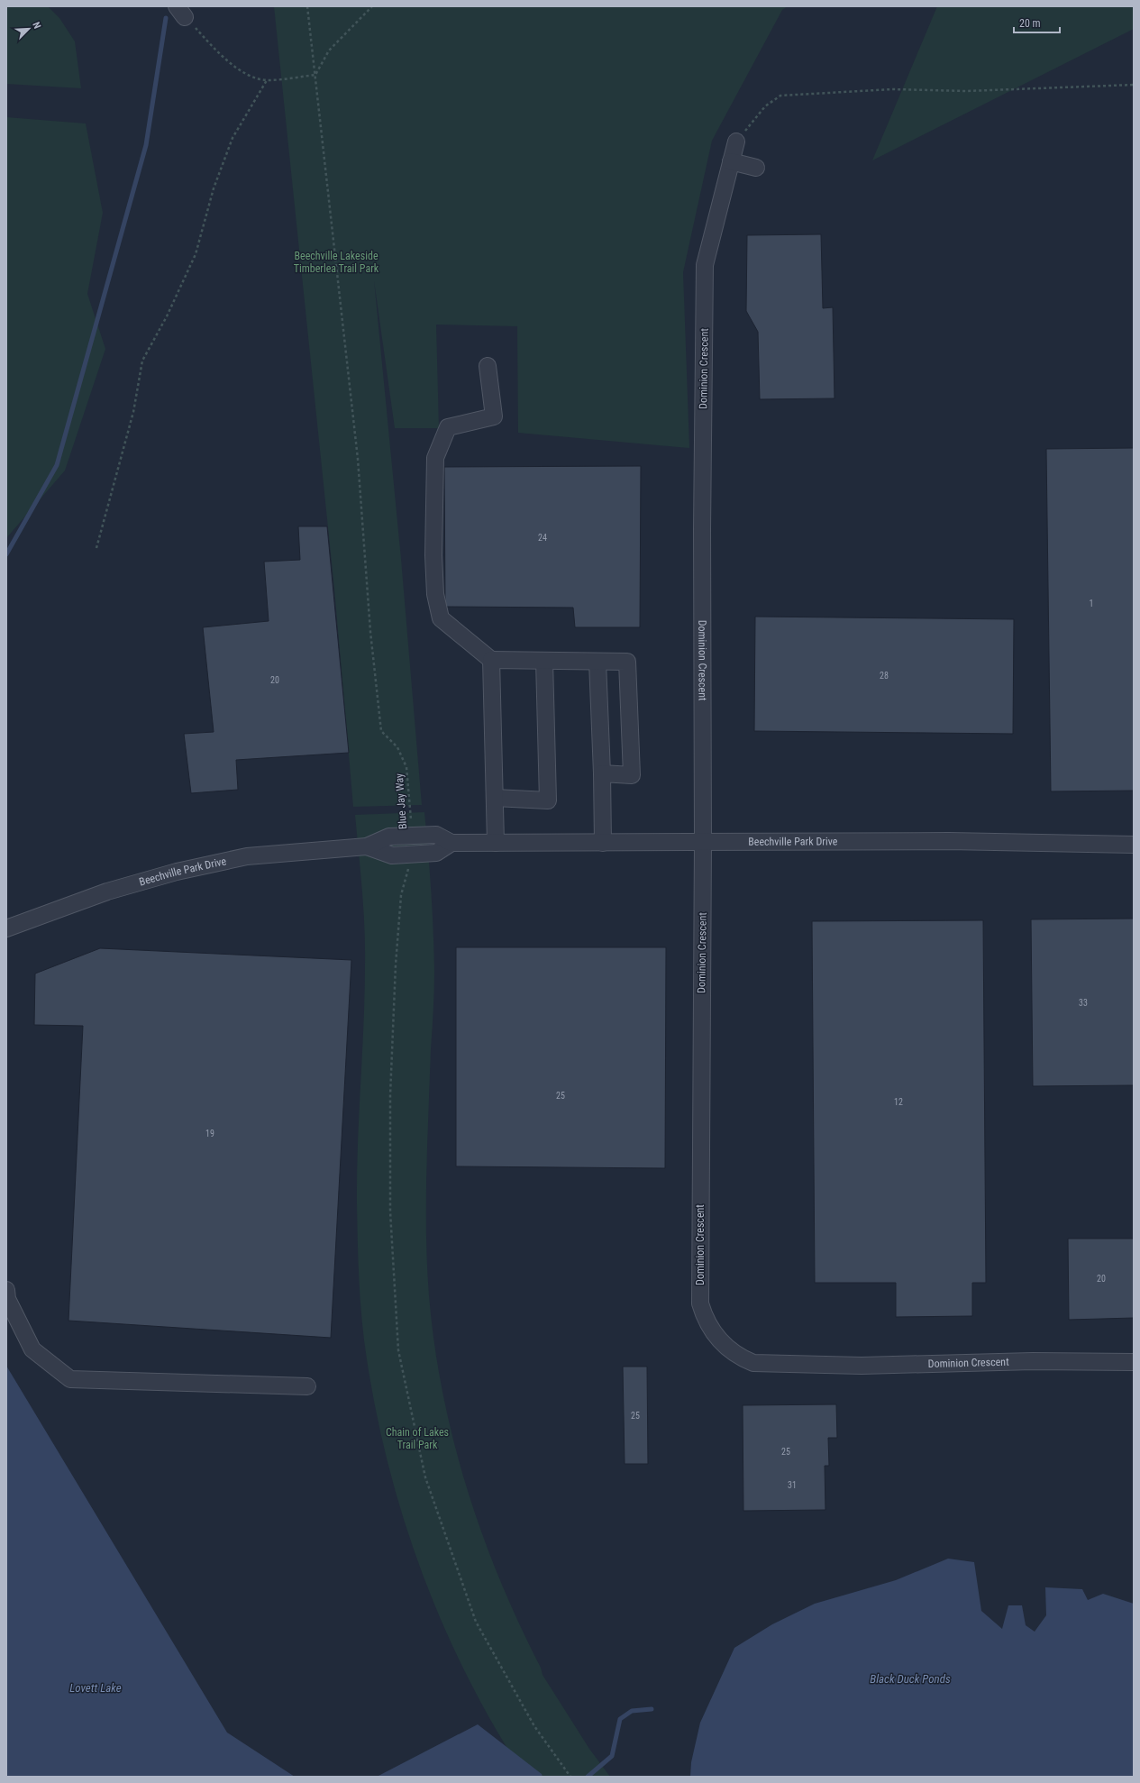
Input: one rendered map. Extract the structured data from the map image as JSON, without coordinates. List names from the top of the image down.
{
  "streets": {
    "street": ["Dominion Crescent", "Beechville Park Drive"],
    "path": ["Blue Jay Way"]
  },
  "crossings": [
    ["Dominion Crescent", "Beechville Park Drive"],
    ["Blue Jay Way", "Beechville Park Drive"]
  ],
  "water": ["Black Duck Ponds", "Lovett Lake"],
  "parks": ["Beechville Lakeside Timberlea Trail Park", "Chain of Lakes Trail Park"],
  "house_numbers": [
    "24",
    "1",
    "28",
    "20",
    "33",
    "25",
    "12",
    "19",
    "20",
    "25",
    "25",
    "31"
  ],
  "scale_bar": "20 m",
  "north": "top right"
}
